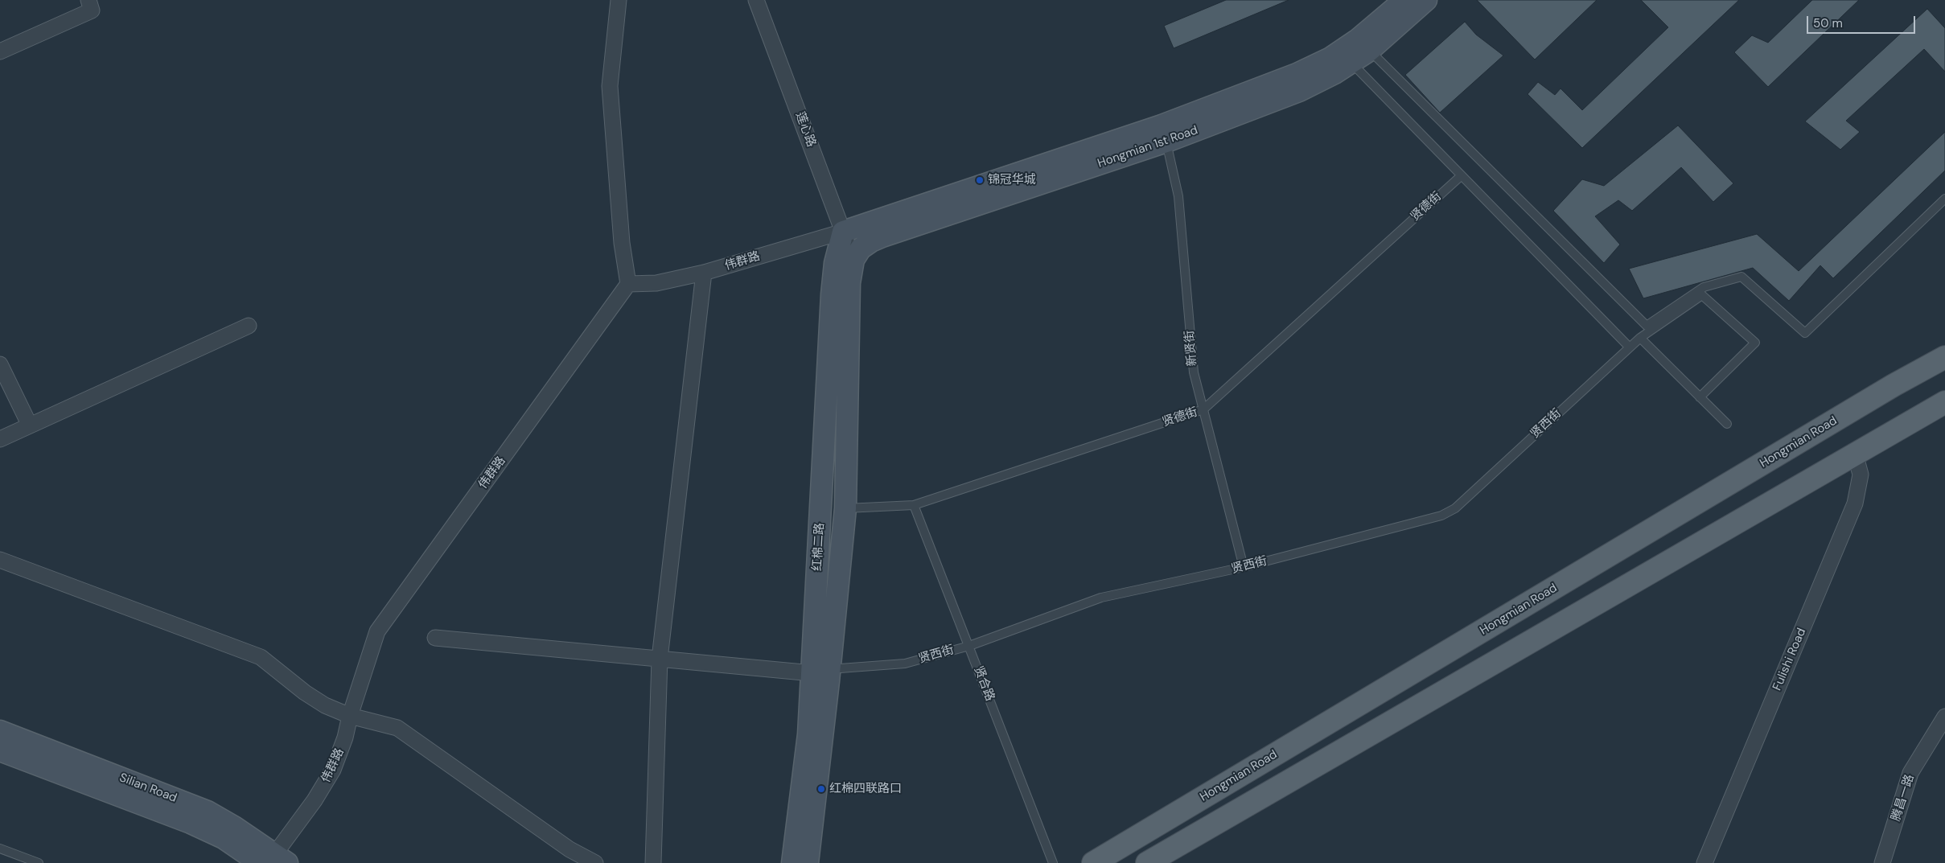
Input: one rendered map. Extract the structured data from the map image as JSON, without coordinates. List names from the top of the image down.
{
  "streets": {
    "main road": [
      "Hongmian 1st Road",
      "Hongmian Road",
      "红棉二路",
      "Silian Road"
    ],
    "street": [
      "莲心路",
      "伟群路",
      "Fulishi Road",
      "腾昌一路"
    ],
    "lane": [
      "贤德街",
      "新贤街",
      "贤西街",
      "贤合路"
    ]
  },
  "crossings": [
    ["莲心路", "Hongmian 1st Road"],
    ["莲心路", "伟群路"],
    ["莲心路", "红棉二路"],
    ["Hongmian 1st Road", "伟群路"],
    ["Hongmian 1st Road", "新贤街"],
    ["Hongmian 1st Road", "红棉二路"],
    ["贤德街", "新贤街"],
    ["贤德街", "红棉二路"],
    ["贤德街", "贤合路"],
    ["伟群路", "红棉二路"],
    ["伟群路", "Silian Road"],
    ["新贤街", "贤西街"],
    ["贤西街", "红棉二路"],
    ["贤西街", "贤合路"]
  ],
  "places": ["锦冠华城", "红棉四联路口"],
  "scale_bar": "50 m"
}
